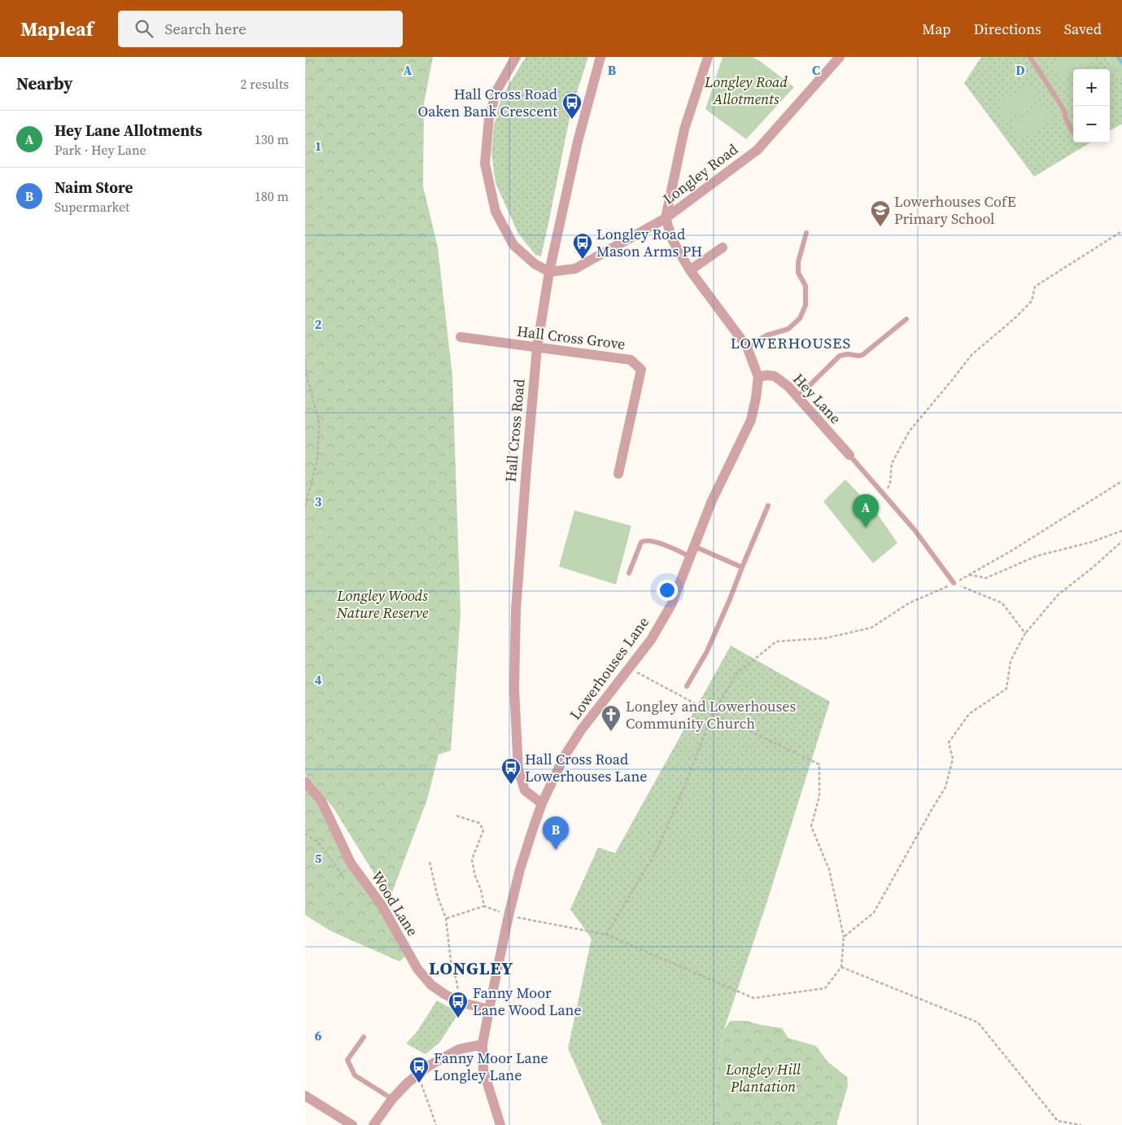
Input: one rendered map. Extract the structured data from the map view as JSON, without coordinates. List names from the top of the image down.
{
  "streets": {
    "street": [
      "Longley Road",
      "Hall Cross Grove",
      "Hey Lane",
      "Hall Cross Road",
      "Lowerhouses Lane",
      "Wood Lane"
    ]
  },
  "crossings": [
    ["Longley Road", "Hall Cross Road"],
    ["Longley Road", "Lowerhouses Lane"],
    ["Hall Cross Grove", "Hall Cross Road"],
    ["Hey Lane", "Lowerhouses Lane"],
    ["Hall Cross Road", "Lowerhouses Lane"],
    ["Lowerhouses Lane", "Wood Lane"]
  ],
  "districts": ["LOWERHOUSES", "LONGLEY"],
  "parks": ["Longley Road Allotments", "Longley Woods Nature Reserve", "Longley Hill Plantation"],
  "places": {
    "bus stop": [
      "Hall Cross Road Oaken Bank Crescent",
      "Longley Road Mason Arms PH",
      "Hall Cross Road Lowerhouses Lane",
      "Fanny Moor Lane Wood Lane",
      "Fanny Moor Lane Longley Lane"
    ],
    "school or university": ["Lowerhouses CofE Primary School"],
    "church": ["Longley and Lowerhouses Community Church"]
  },
  "page": {
    "header": "Mapleaf",
    "search": "Search here",
    "nav": ["Map", "Directions", "Saved"],
    "heading": ["Nearby", "2 results"],
    "map_buttons": ["+", "−"],
    "list": [
      {
        "mark": "A",
        "name": "Hey Lane Allotments",
        "note": "Park · Hey Lane",
        "value": "130 m"
      },
      {
        "mark": "B",
        "name": "Naim Store",
        "note": "Supermarket",
        "value": "180 m"
      }
    ],
    "pins": ["A", "B"]
  },
  "grid": {
    "columns": [
      "A",
      "B",
      "C",
      "D"
    ],
    "rows": [
      "1",
      "2",
      "3",
      "4",
      "5",
      "6"
    ]
  }
}
